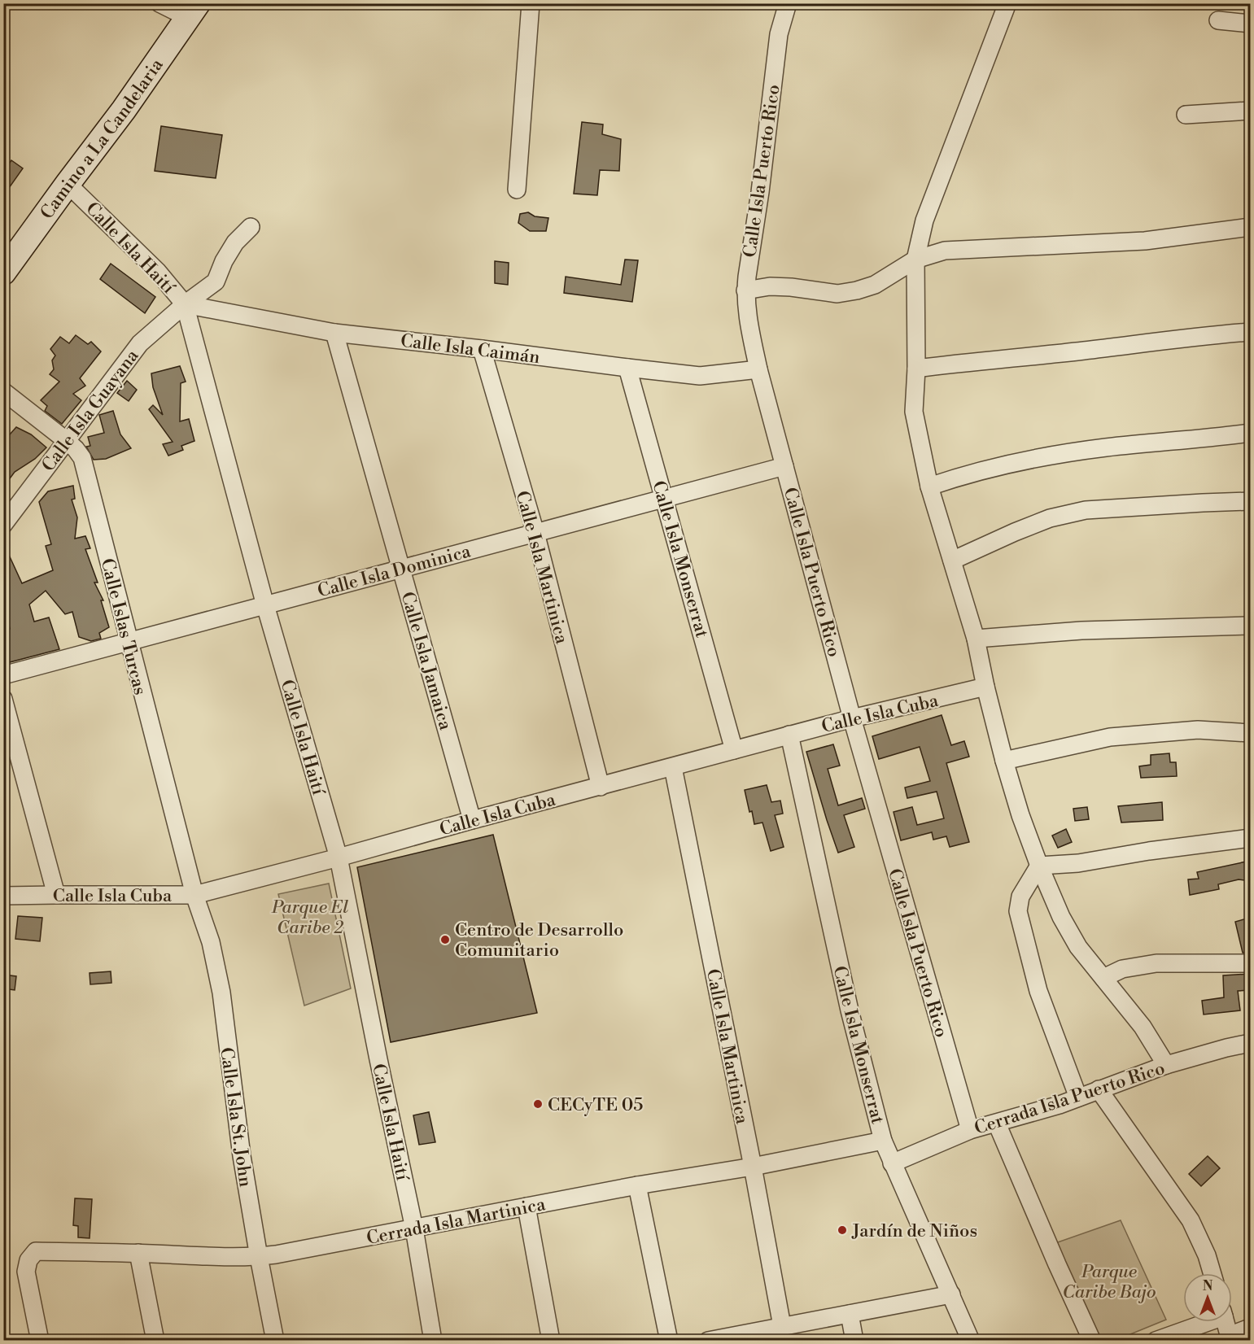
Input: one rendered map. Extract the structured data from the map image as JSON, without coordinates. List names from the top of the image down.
{
  "streets": {
    "street": [
      "Camino a La Candelaria",
      "Calle Isla Puerto Rico",
      "Calle Isla Haití",
      "Calle Isla Caimán",
      "Calle Isla Guayana",
      "Calle Isla Monserrat",
      "Calle Isla Martinica",
      "Calle Isla Dominica",
      "Calle Islas Turcas",
      "Calle Isla Jamaica",
      "Calle Isla Cuba",
      "Cerrada Isla Puerto Rico",
      "Calle Isla St. John",
      "Cerrada Isla Martinica"
    ]
  },
  "crossings": [
    ["Camino a La Candelaria", "Calle Isla Haití"],
    ["Calle Isla Puerto Rico", "Calle Isla Caimán"],
    ["Calle Isla Puerto Rico", "Calle Isla Dominica"],
    ["Calle Isla Puerto Rico", "Calle Isla Cuba"],
    ["Calle Isla Puerto Rico", "Cerrada Isla Puerto Rico"],
    ["Calle Isla Haití", "Calle Isla Caimán"],
    ["Calle Isla Haití", "Calle Isla Guayana"],
    ["Calle Isla Haití", "Calle Isla Dominica"],
    ["Calle Isla Haití", "Calle Isla Cuba"],
    ["Calle Isla Haití", "Cerrada Isla Martinica"],
    ["Calle Isla Caimán", "Calle Isla Guayana"],
    ["Calle Isla Caimán", "Calle Isla Monserrat"],
    ["Calle Isla Caimán", "Calle Isla Martinica"],
    ["Calle Isla Caimán", "Calle Isla Jamaica"],
    ["Calle Isla Guayana", "Calle Islas Turcas"],
    ["Calle Isla Monserrat", "Calle Isla Dominica"],
    ["Calle Isla Monserrat", "Calle Isla Cuba"],
    ["Calle Isla Monserrat", "Cerrada Isla Puerto Rico"],
    ["Calle Isla Monserrat", "Cerrada Isla Martinica"],
    ["Calle Isla Martinica", "Calle Isla Dominica"],
    ["Calle Isla Martinica", "Calle Isla Cuba"],
    ["Calle Isla Martinica", "Cerrada Isla Martinica"],
    ["Calle Isla Dominica", "Calle Islas Turcas"],
    ["Calle Isla Dominica", "Calle Isla Jamaica"],
    ["Calle Islas Turcas", "Calle Isla Cuba"],
    ["Calle Islas Turcas", "Calle Isla St. John"],
    ["Calle Isla Jamaica", "Calle Isla Cuba"],
    ["Calle Isla Cuba", "Calle Isla St. John"],
    ["Calle Isla St. John", "Cerrada Isla Martinica"]
  ],
  "parks": ["Parque El Caribe 2", "Parque Caribe Bajo"],
  "places": ["Centro de Desarrollo Comunitario", "CECyTE 05", "Jardín de Niños"],
  "north": "top"
}
